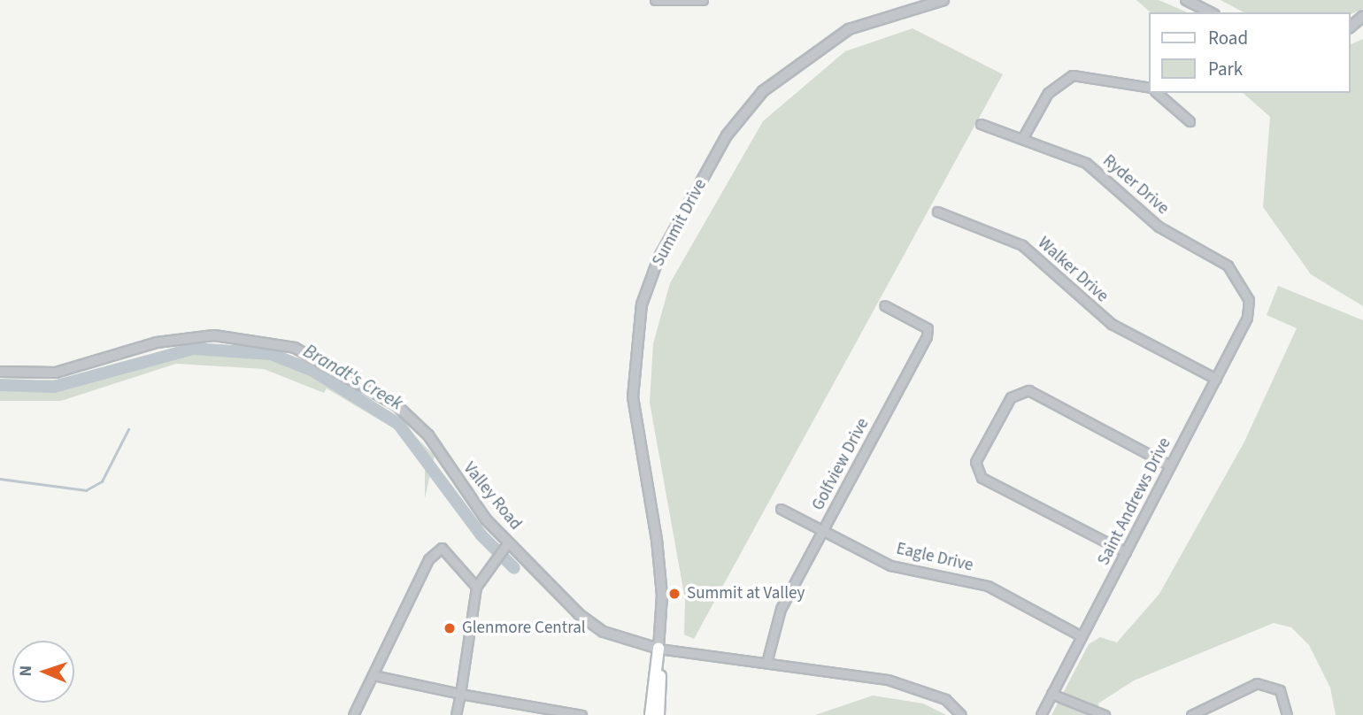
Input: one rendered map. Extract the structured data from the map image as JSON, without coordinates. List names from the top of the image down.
{
  "streets": {
    "main road": ["Summit Drive"],
    "street": [
      "Ryder Drive",
      "Walker Drive",
      "Golfview Drive",
      "Valley Road",
      "Saint Andrews Drive",
      "Eagle Drive"
    ]
  },
  "crossings": [
    ["Ryder Drive", "Saint Andrews Drive"],
    ["Summit Drive", "Valley Road"],
    ["Walker Drive", "Saint Andrews Drive"],
    ["Golfview Drive", "Valley Road"],
    ["Golfview Drive", "Eagle Drive"],
    ["Saint Andrews Drive", "Eagle Drive"]
  ],
  "water": ["Brandt's Creek"],
  "places": ["Summit at Valley", "Glenmore Central"],
  "legend": ["Road", "Park"],
  "north": "left"
}
